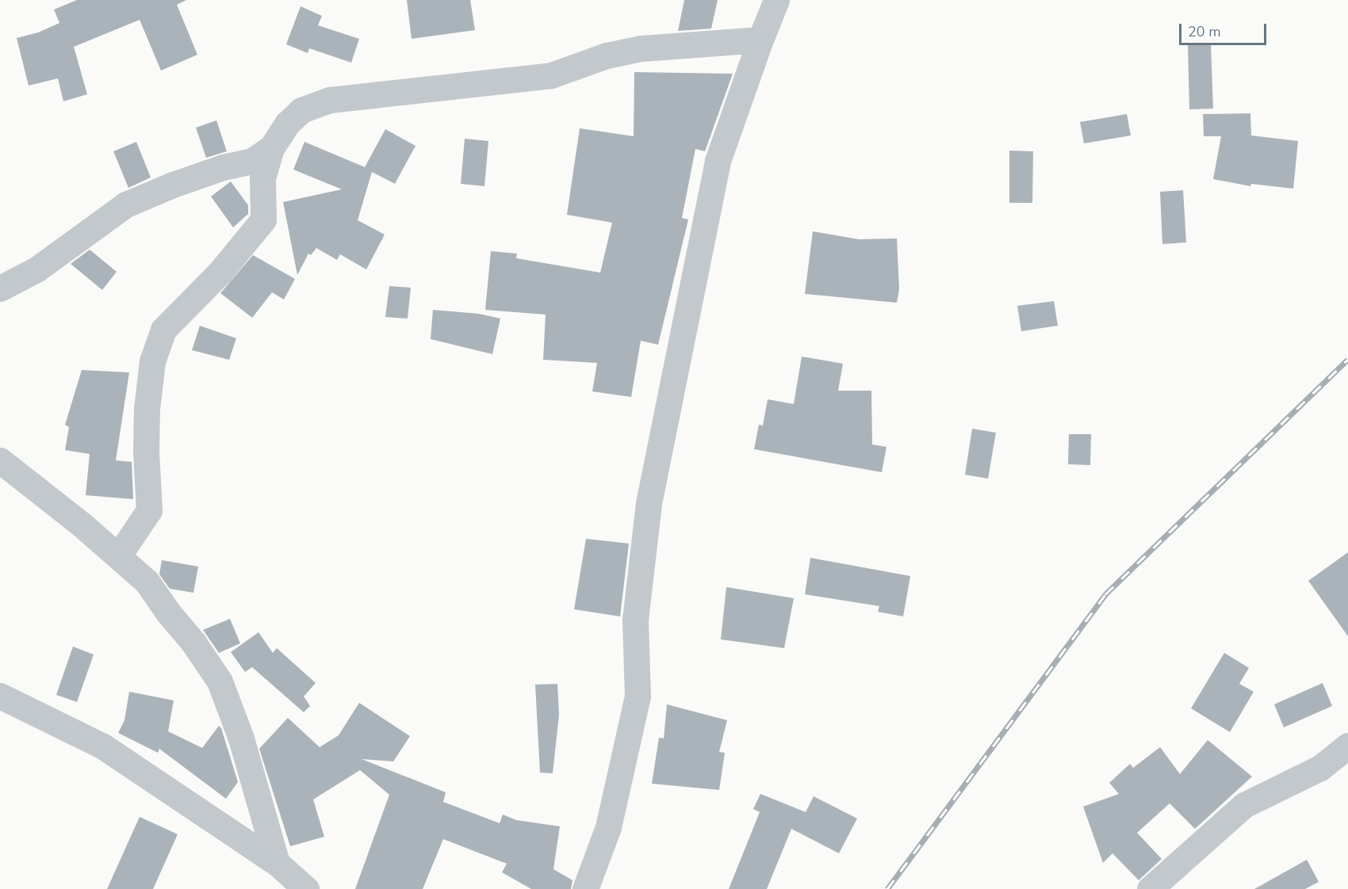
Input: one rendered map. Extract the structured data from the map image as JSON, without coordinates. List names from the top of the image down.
{
  "scale_bar": "20 m"
}
